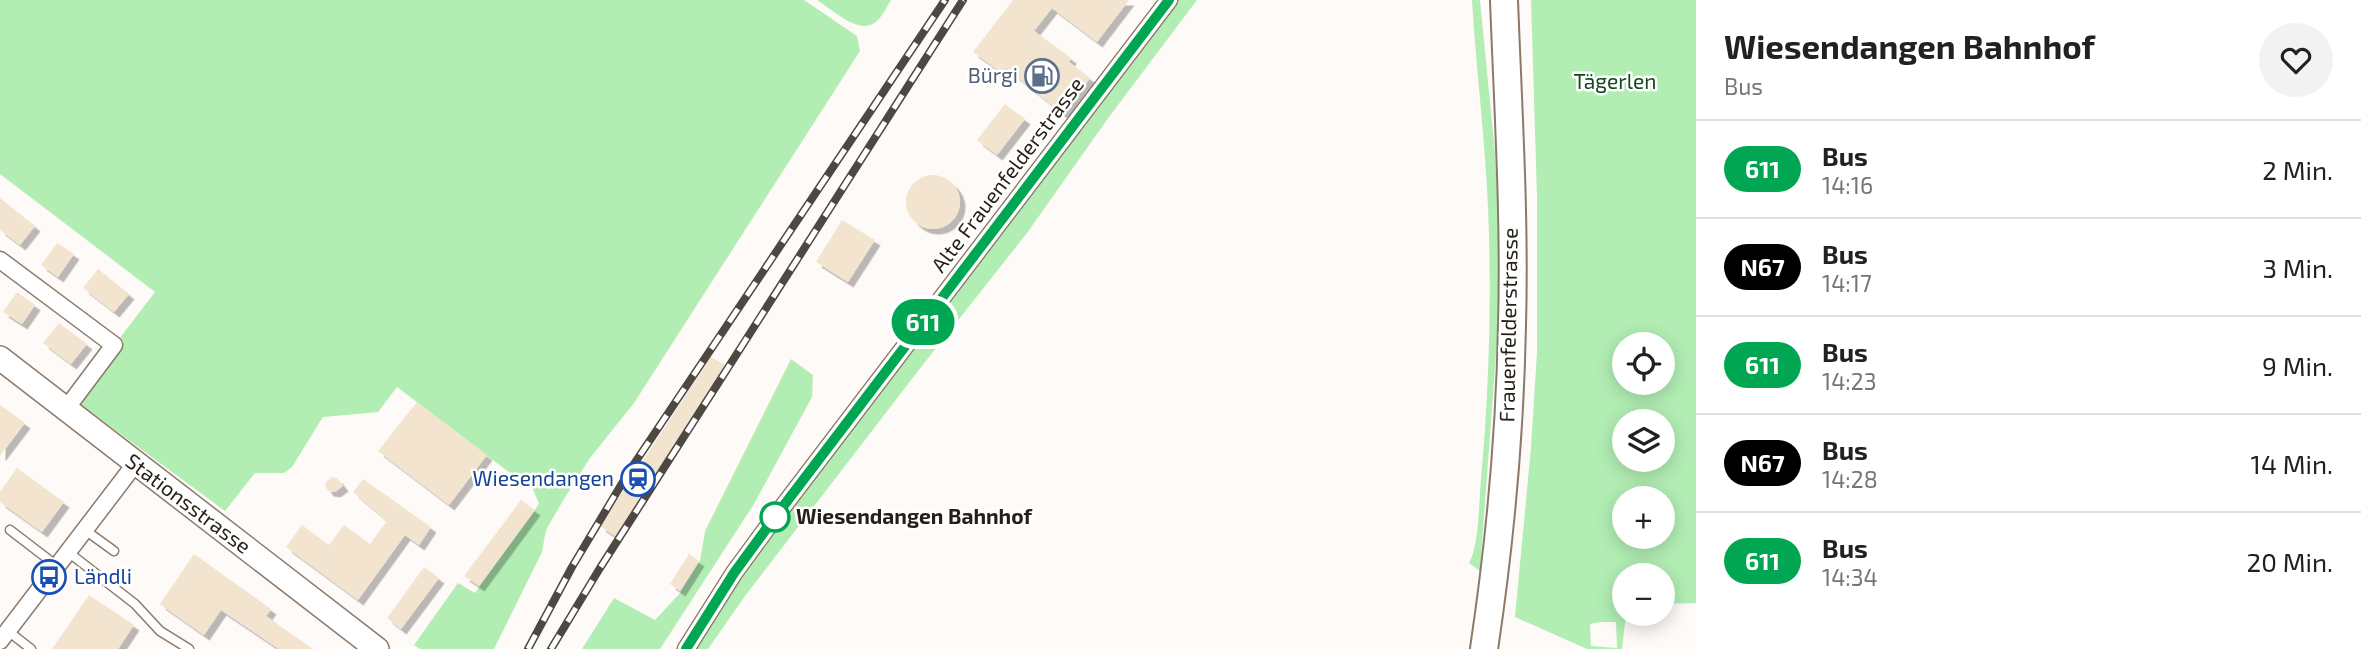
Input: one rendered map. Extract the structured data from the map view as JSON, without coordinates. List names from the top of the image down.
{
  "streets": {
    "main road": ["Frauenfelderstrasse", "Stationsstrasse"],
    "street": ["Alte Frauenfelderstrasse"]
  },
  "parks": ["Tägerlen"],
  "places": {
    "fuel station": ["Bürgi"],
    "station": ["Wiesendangen"],
    "other": ["Wiesendangen Bahnhof"],
    "bus stop": ["Ländli"]
  },
  "lines": ["bus line 611"],
  "page": {
    "on_map": "611",
    "heading": ["Wiesendangen Bahnhof", "Bus"],
    "list": [
      {
        "mark": "611",
        "name": "Bus",
        "note": "14:16",
        "value": "2 Min."
      },
      {
        "mark": "N67",
        "name": "Bus",
        "note": "14:17",
        "value": "3 Min."
      },
      {
        "mark": "611",
        "name": "Bus",
        "note": "14:23",
        "value": "9 Min."
      },
      {
        "mark": "N67",
        "name": "Bus",
        "note": "14:28",
        "value": "14 Min."
      },
      {
        "mark": "611",
        "name": "Bus",
        "note": "14:34",
        "value": "20 Min."
      }
    ],
    "map_buttons": ["+", "−"]
  }
}
